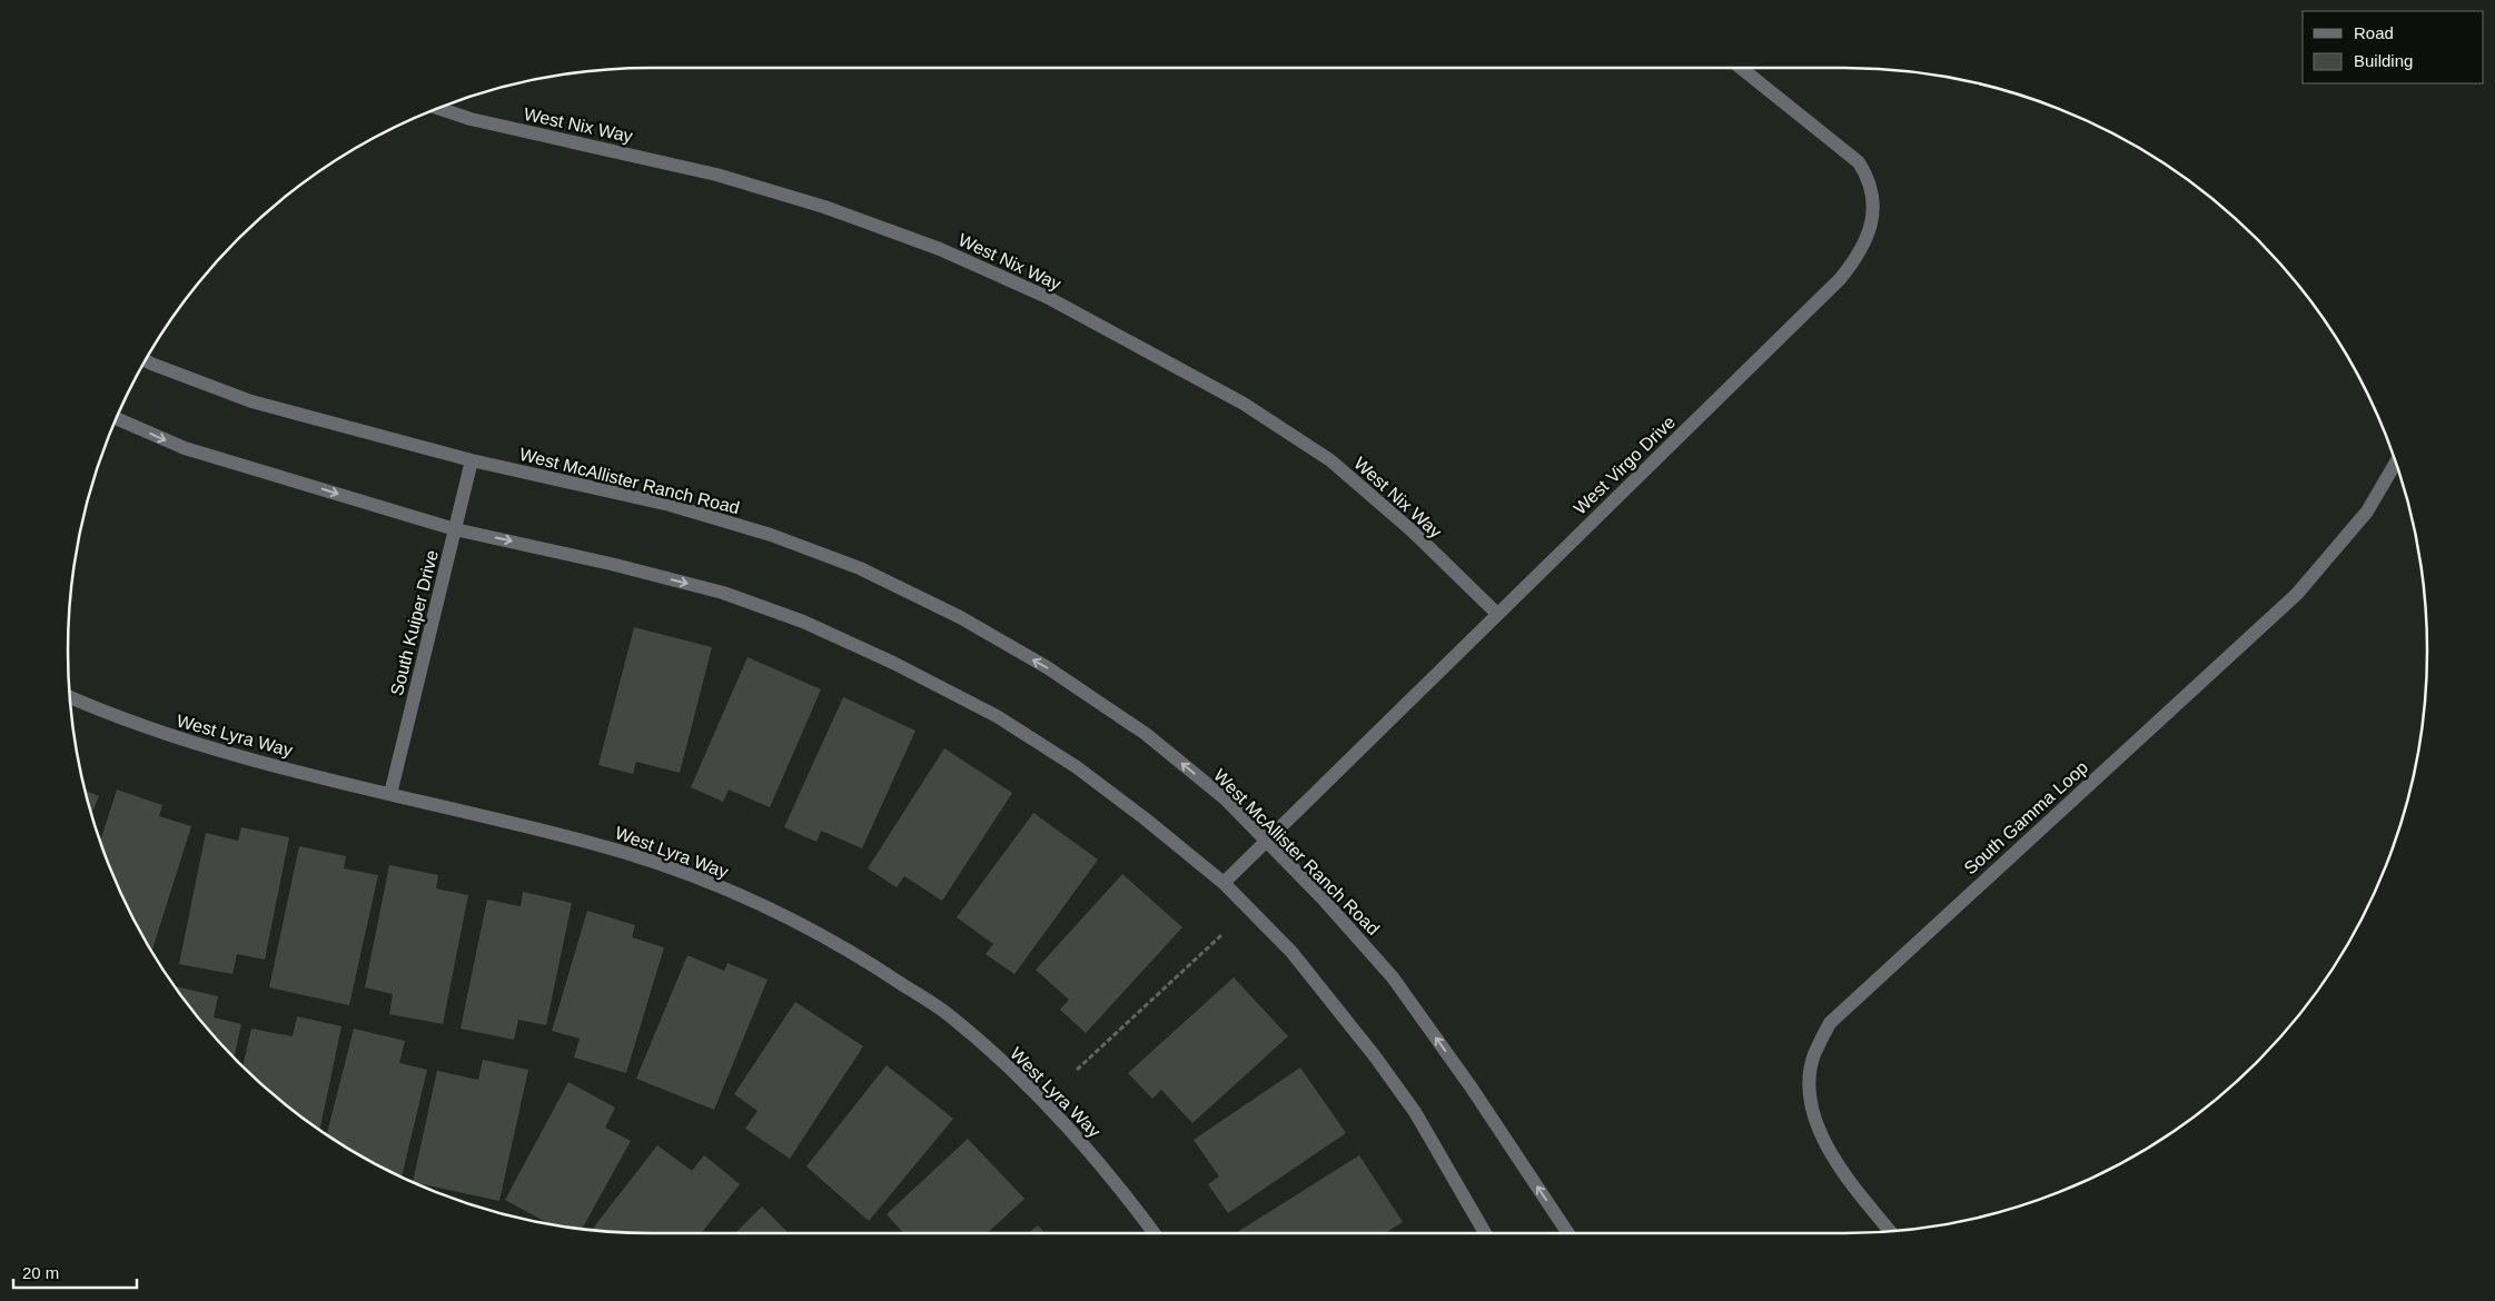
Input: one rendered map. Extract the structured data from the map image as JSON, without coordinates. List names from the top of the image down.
{
  "streets": {
    "street": [
      "West Nix Way",
      "West Virgo Drive",
      "West McAllister Ranch Road",
      "South Kuiper Drive",
      "West Lyra Way",
      "South Gamma Loop"
    ]
  },
  "crossings": [
    ["West Nix Way", "West Virgo Drive"],
    ["West Virgo Drive", "West McAllister Ranch Road"],
    ["West McAllister Ranch Road", "South Kuiper Drive"],
    ["South Kuiper Drive", "West Lyra Way"]
  ],
  "legend": ["Road", "Building"],
  "scale_bar": "20 m"
}
